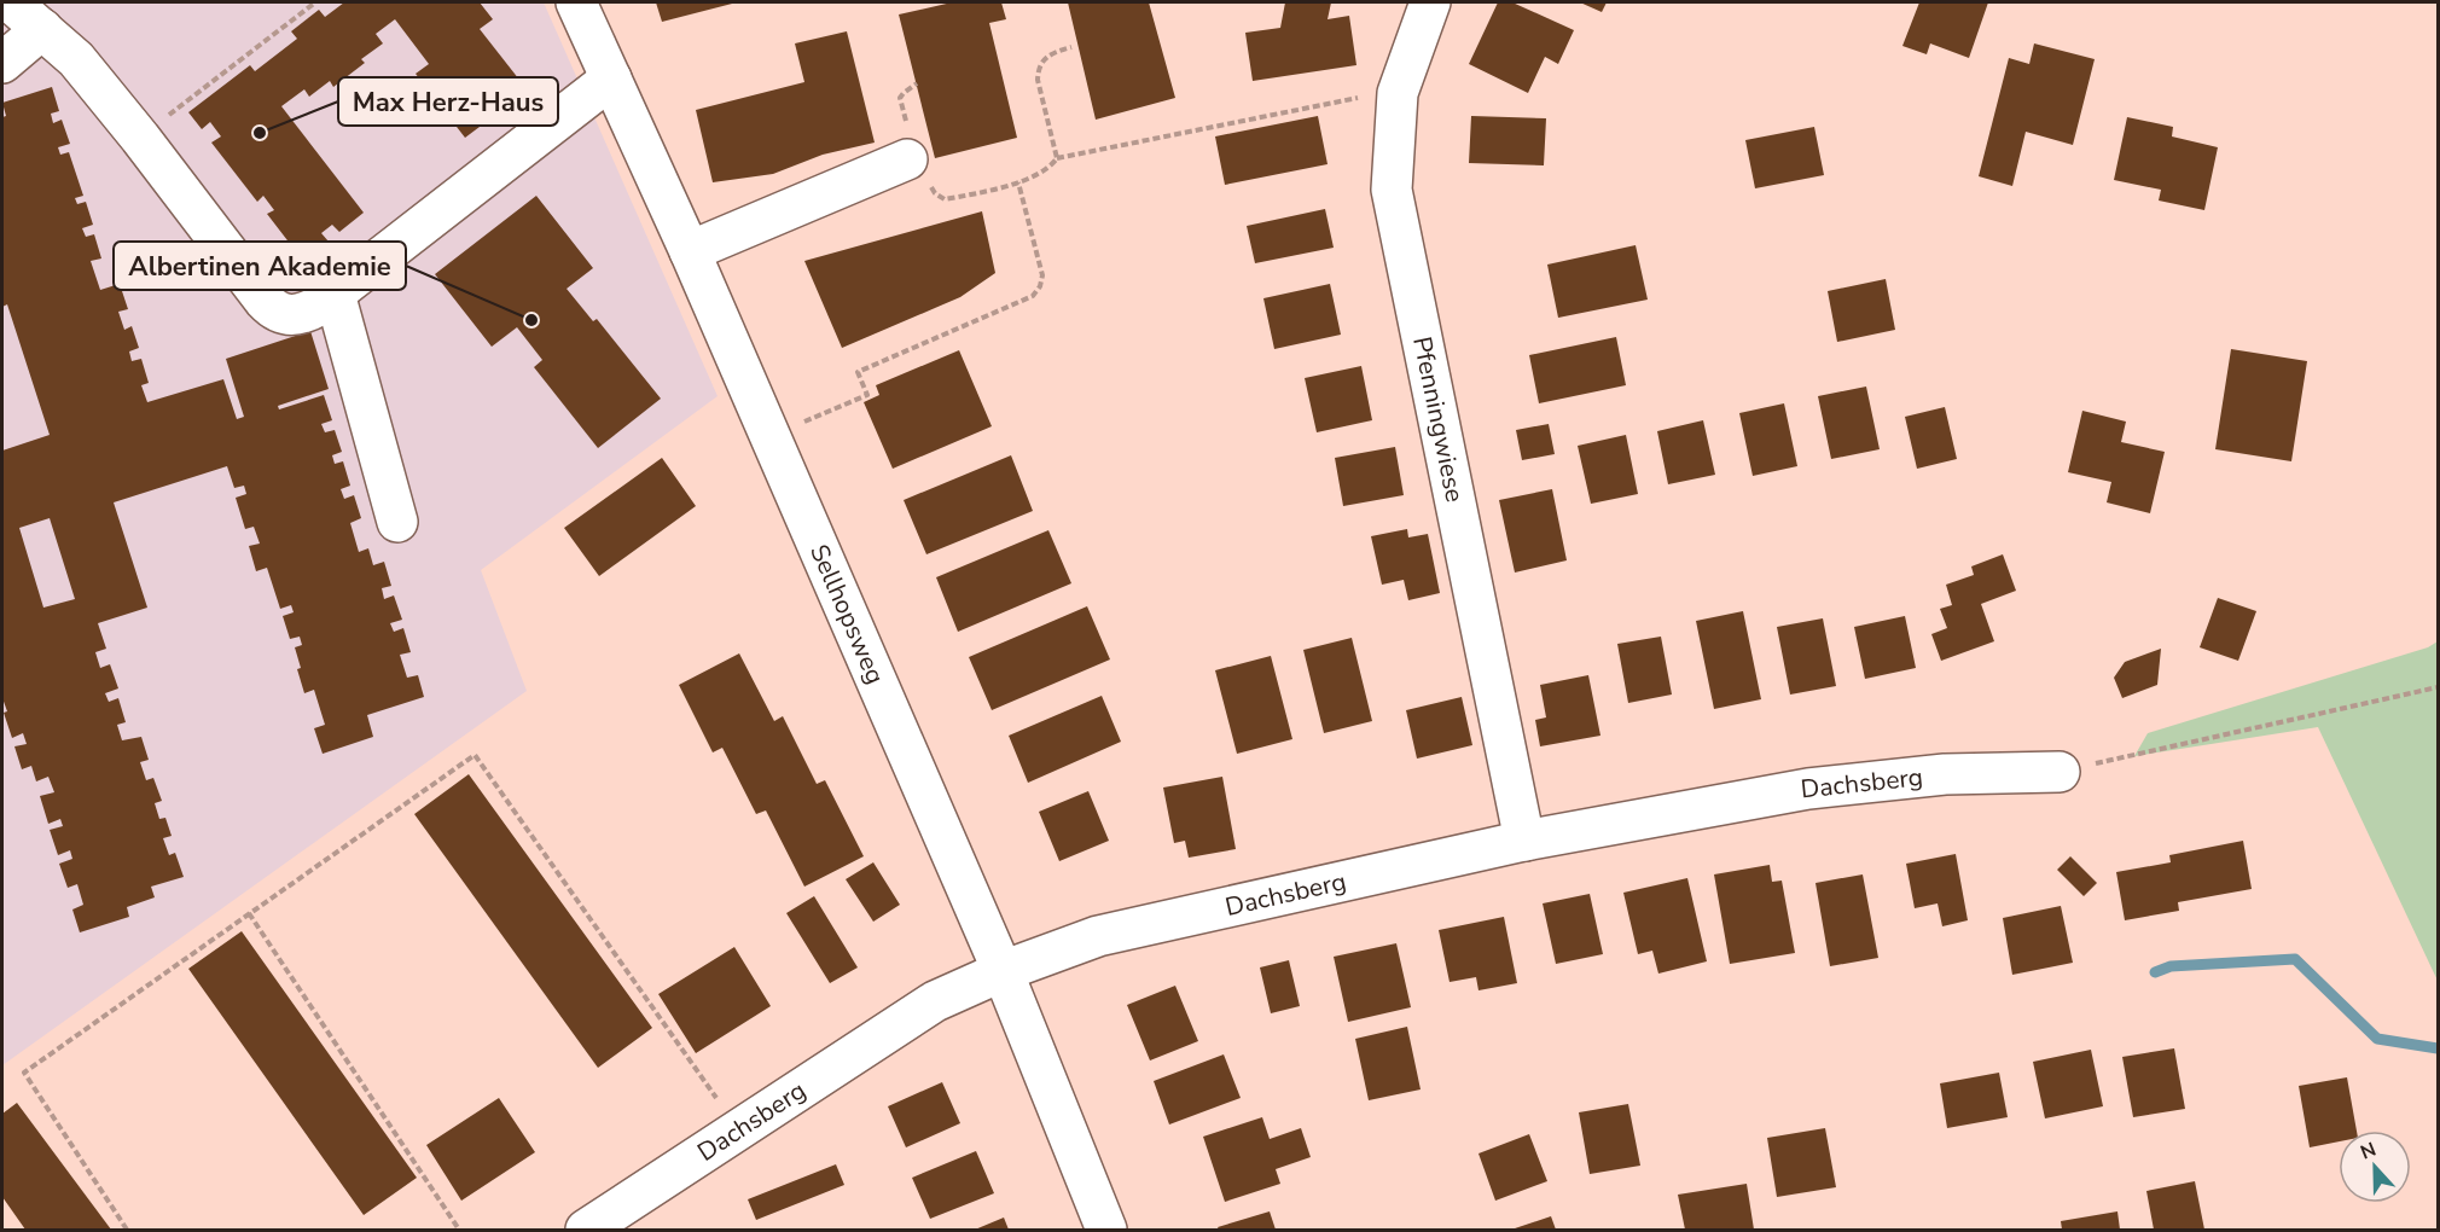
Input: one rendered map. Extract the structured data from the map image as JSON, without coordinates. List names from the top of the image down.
{
  "streets": {
    "street": ["Pfenningwiese", "Sellhopsweg", "Dachsberg"]
  },
  "crossings": [
    ["Pfenningwiese", "Dachsberg"],
    ["Sellhopsweg", "Dachsberg"]
  ],
  "places": ["Max Herz-Haus", "Albertinen Akademie"],
  "north": "top"
}
